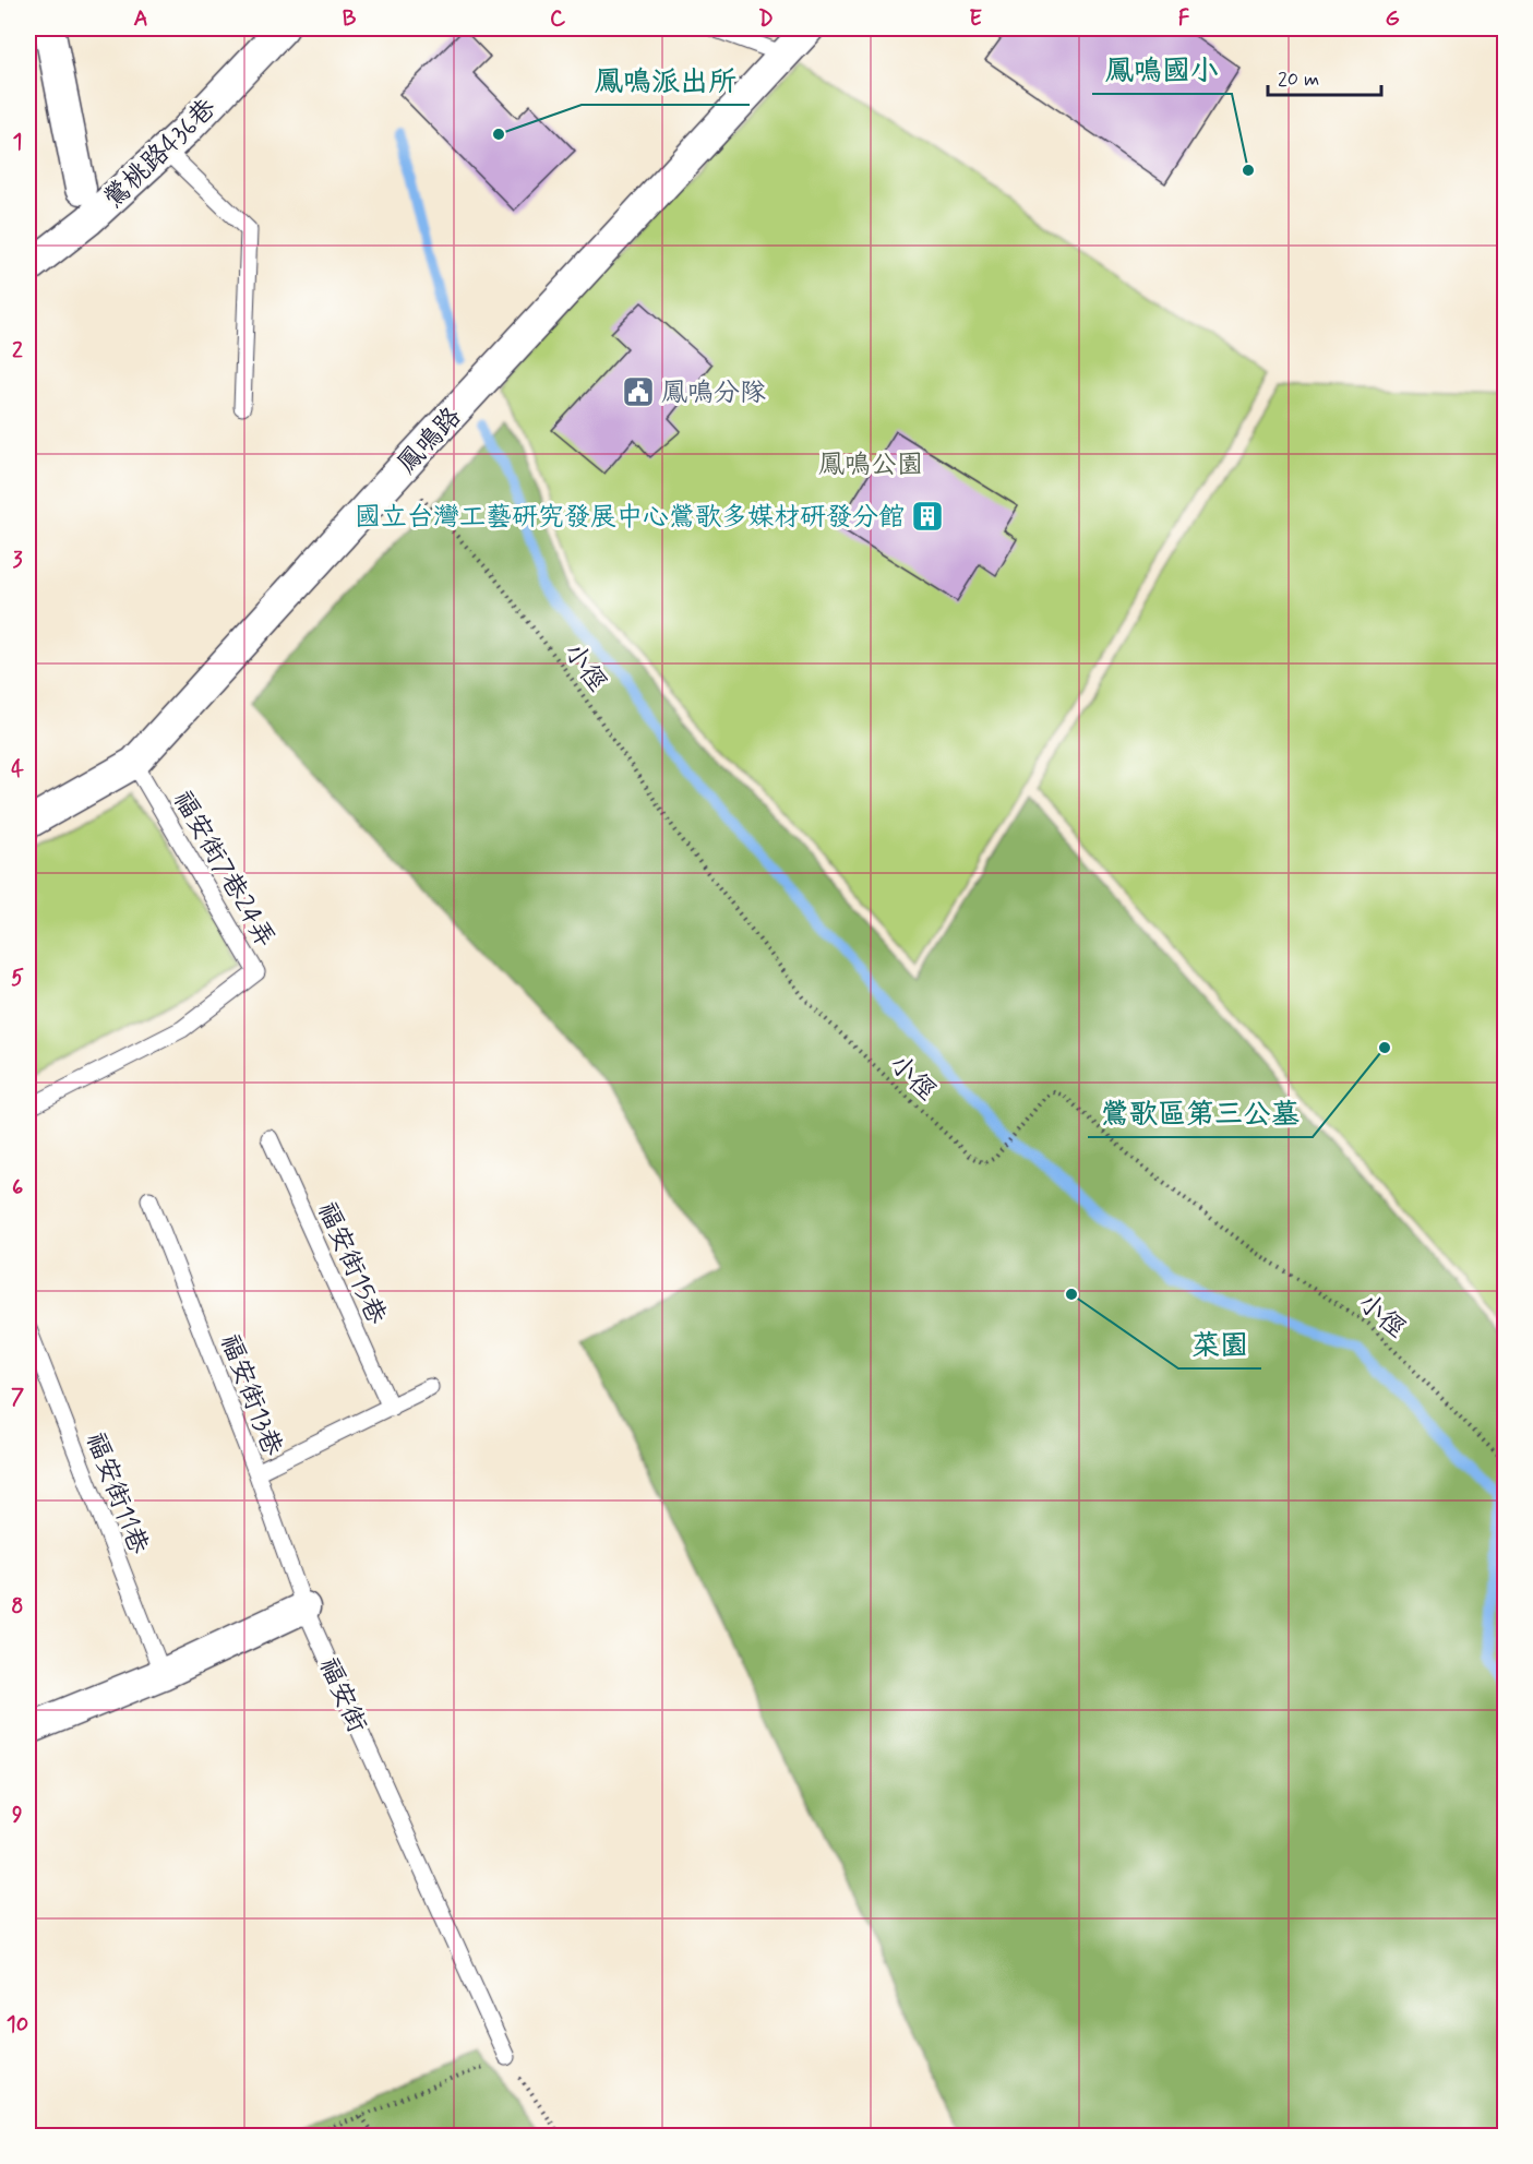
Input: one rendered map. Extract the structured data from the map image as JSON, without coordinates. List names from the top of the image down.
{
  "streets": {
    "street": ["鶯桃路436巷", "鳳鳴路"],
    "lane": [
      "福安街7巷24弄",
      "福安街15巷",
      "福安街13巷",
      "福安街11巷",
      "福安街"
    ],
    "path": ["小徑"]
  },
  "crossings": [
    ["鳳鳴路", "小徑"],
    ["鳳鳴路", "福安街7巷24弄"],
    ["福安街13巷", "福安街"]
  ],
  "parks": ["鳳鳴公園"],
  "places": {
    "other": [
      "鳳鳴派出所",
      "鳳鳴國小",
      "鶯歌區第三公墓",
      "菜園"
    ],
    "public building": ["鳳鳴分隊"],
    "building": ["國立台灣工藝研究發展中心鶯歌多媒材研發分館"]
  },
  "scale_bar": "20 m",
  "grid": {
    "columns": [
      "A",
      "B",
      "C",
      "D",
      "E",
      "F",
      "G"
    ],
    "rows": [
      "1",
      "2",
      "3",
      "4",
      "5",
      "6",
      "7",
      "8",
      "9",
      "10"
    ]
  }
}
